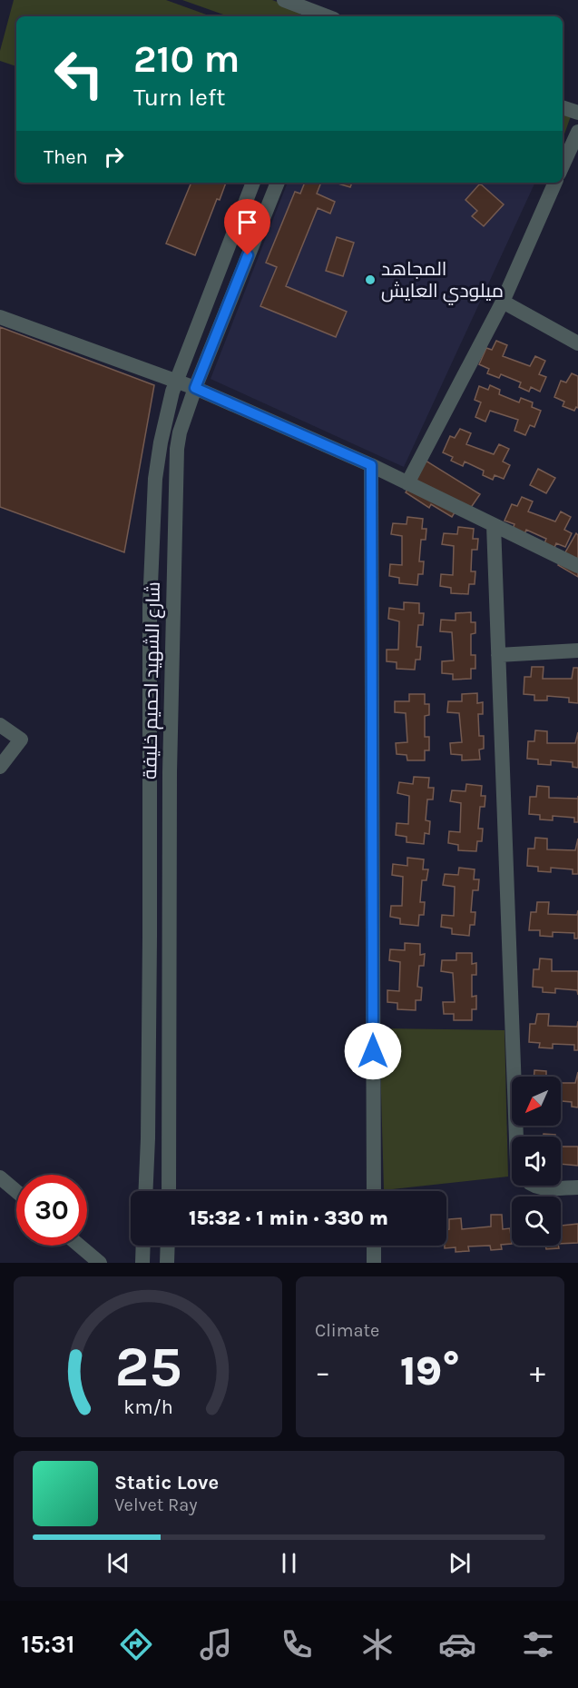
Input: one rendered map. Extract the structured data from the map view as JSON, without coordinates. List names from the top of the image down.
{
  "streets": {
    "street": ["شارع الشهيد احميم خليفة"]
  },
  "places": ["المجاهد ميلودي العايش"],
  "north": "bottom left",
  "page": {
    "turn": ["210 m", "Turn left"],
    "then": "Then",
    "limit": "30",
    "trip": "15:32 · 1 min · 330 m",
    "tile": "Climate",
    "heat": ["−", "19°", "+"],
    "song": ["Static Love", "Velvet Ray"],
    "tabs": "15:31",
    "gauge": ["25", "km/h"]
  }
}
